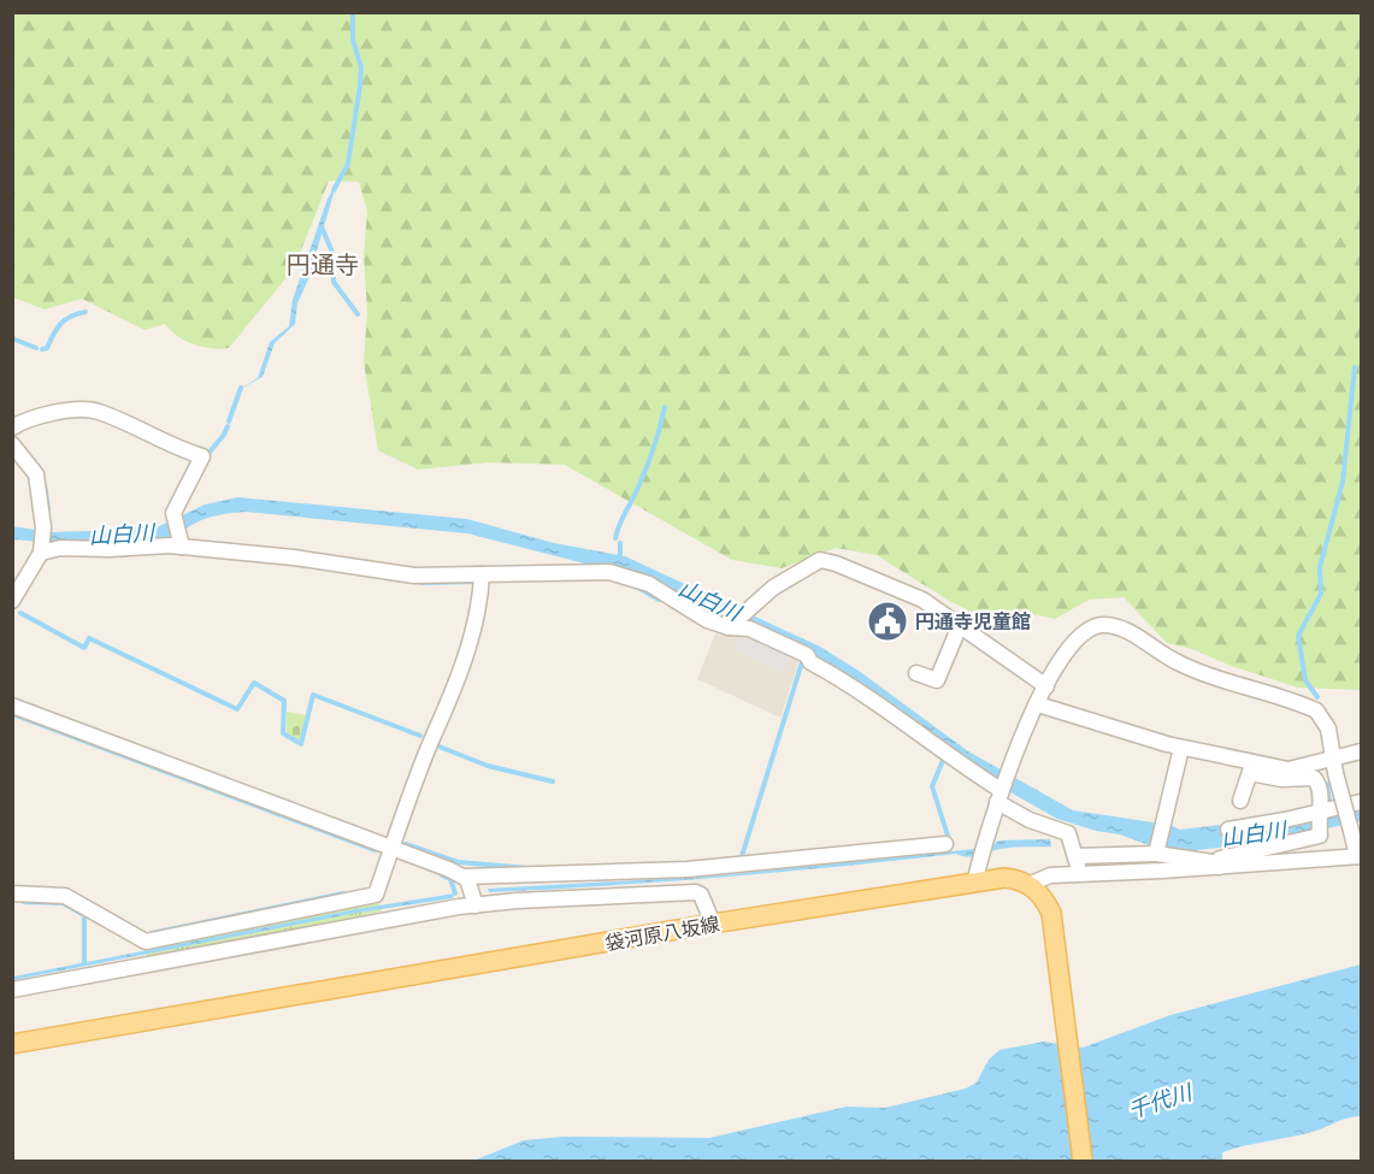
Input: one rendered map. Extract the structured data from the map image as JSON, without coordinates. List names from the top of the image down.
{
  "streets": {
    "main road": ["袋河原八坂線"]
  },
  "districts": ["円通寺"],
  "water": ["山白川", "千代川"],
  "places": {
    "public building": ["円通寺児童館"]
  }
}
